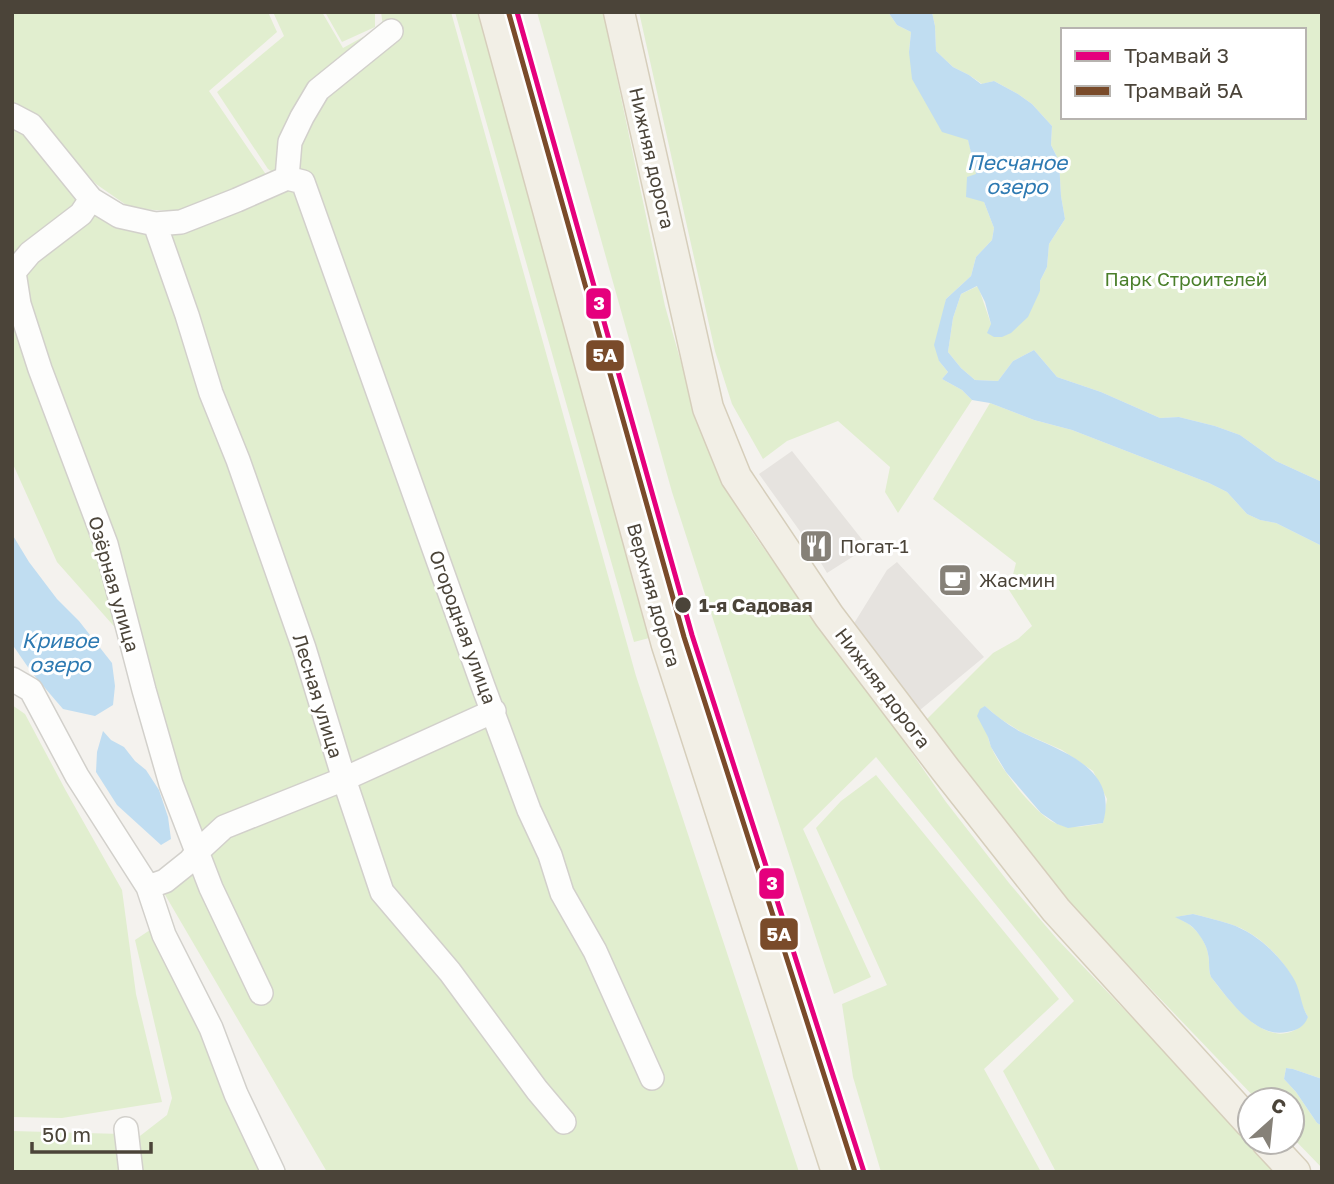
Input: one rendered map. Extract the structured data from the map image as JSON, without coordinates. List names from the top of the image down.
{
  "streets": {
    "main road": ["Нижняя дорога", "Верхняя дорога"],
    "street": ["Озёрная улица", "Огородная улица", "Лесная улица"]
  },
  "water": ["Песчаное озеро", "Кривое озеро"],
  "parks": ["Парк Строителей"],
  "places": {
    "restaurant": ["Погат-1"],
    "cafe": ["Жасмин"],
    "other": ["1-я Садовая"]
  },
  "lines": ["tram line 3", "tram line 5А"],
  "legend": ["Трамвай 3", "Трамвай 5А"],
  "scale_bar": "50 m",
  "north": "top right"
}
